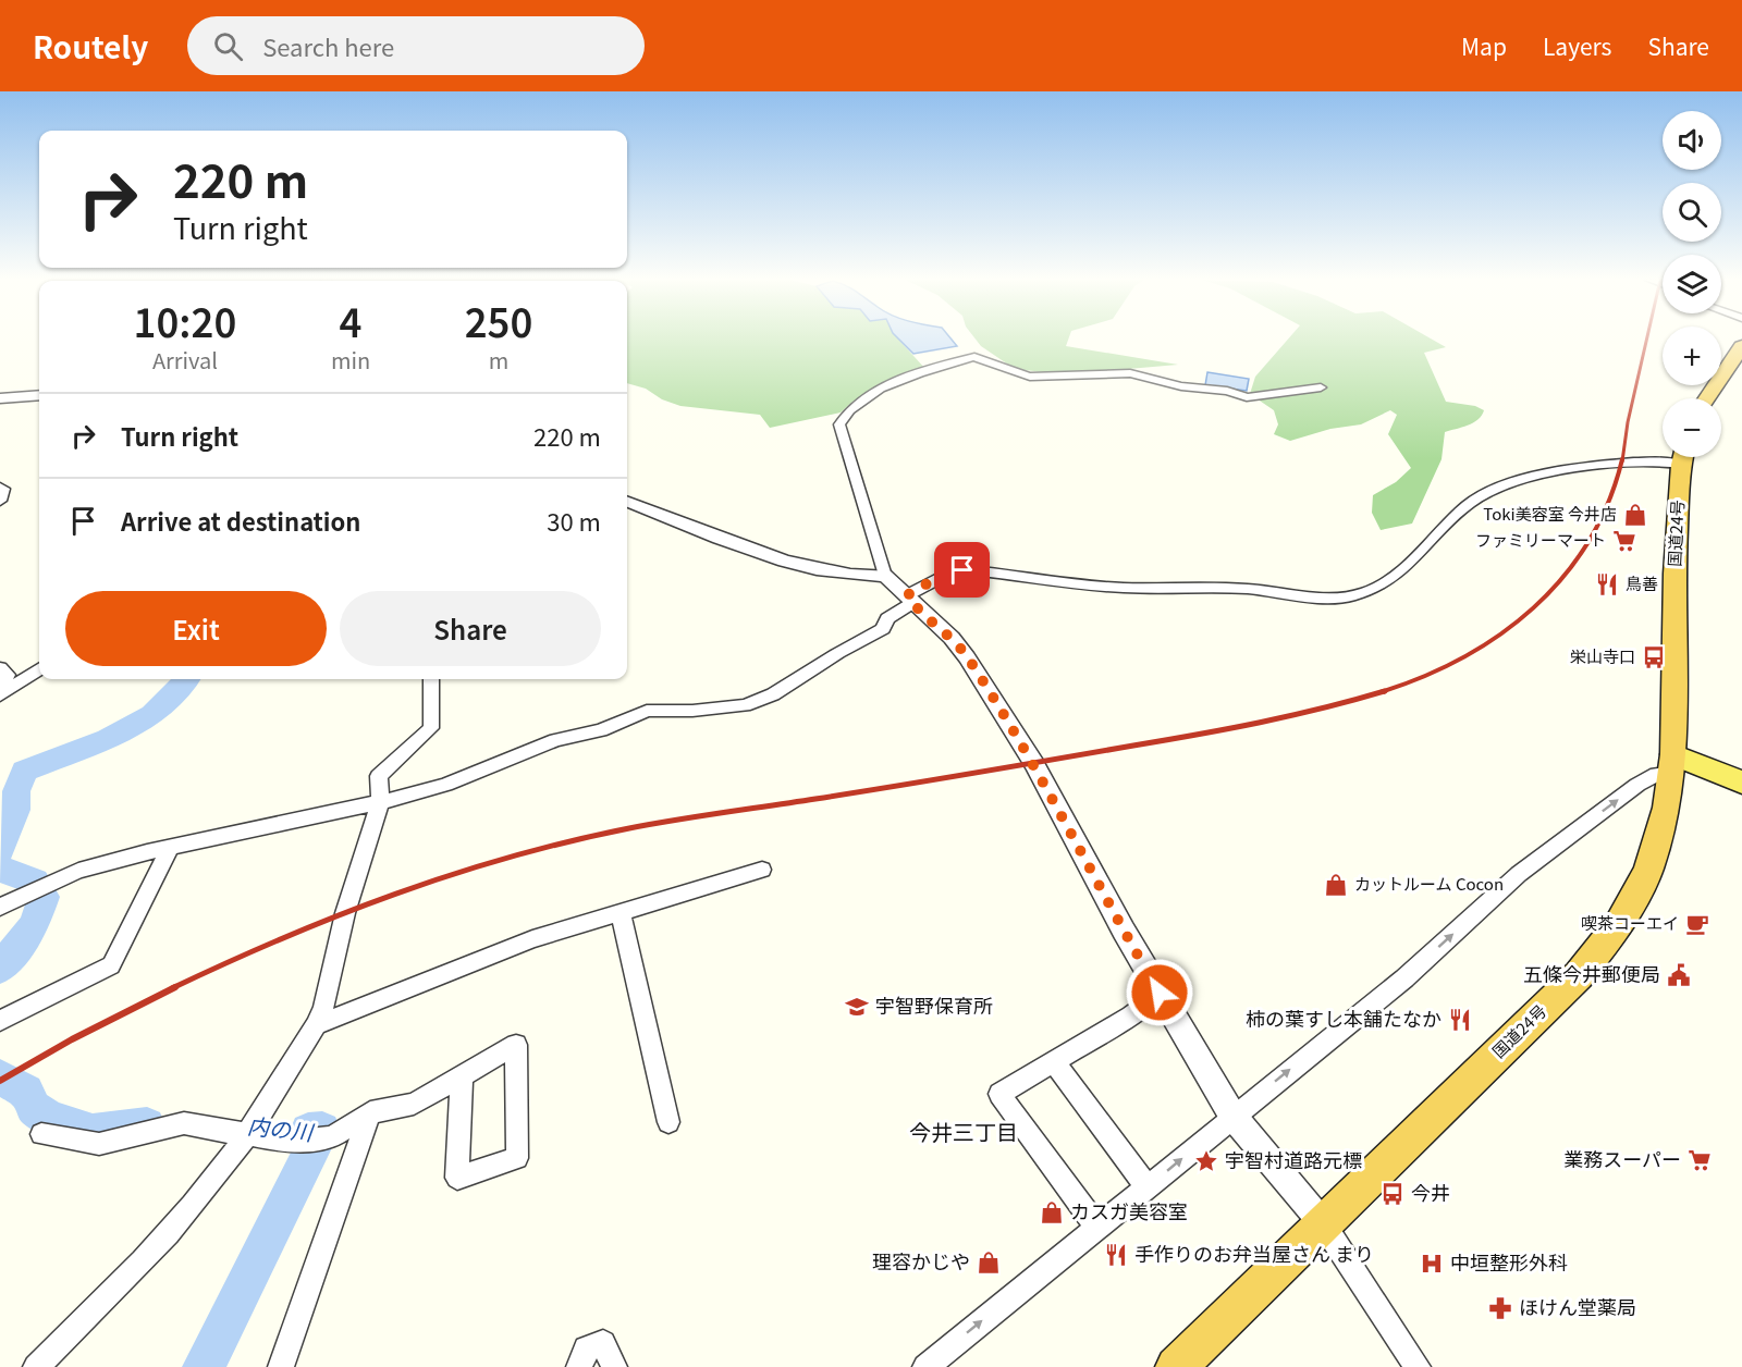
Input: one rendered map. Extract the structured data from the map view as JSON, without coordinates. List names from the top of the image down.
{
  "streets": {
    "highway": ["国道24号"]
  },
  "districts": ["今井三丁目"],
  "water": ["内の川"],
  "places": {
    "shop": [
      "Toki美容室 今井店",
      "カットルーム Cocon",
      "カスガ美容室",
      "理容かじや"
    ],
    "supermarket": ["ファミリーマート", "業務スーパー"],
    "restaurant": ["鳥善", "柿の葉すし本舗たなか", "手作りのお弁当屋さん まり"],
    "bus stop": ["栄山寺口", "今井"],
    "cafe": ["喫茶コーエイ"],
    "public building": ["五條今井郵便局"],
    "school or university": ["宇智野保育所"],
    "place": ["宇智村道路元標"],
    "hospital": ["中垣整形外科"],
    "pharmacy": ["ほけん堂薬局"]
  },
  "page": {
    "header": "Routely",
    "search": "Search here",
    "nav": ["Map", "Layers", "Share"],
    "map_buttons": ["+", "−"],
    "turn": ["220 m", "Turn right"],
    "eta": [
      "10:20",
      "Arrival",
      "4",
      "min",
      "250",
      "m"
    ],
    "list": [
      {
        "name": "Turn right",
        "value": "220 m"
      },
      {
        "name": "Arrive at destination",
        "value": "30 m"
      }
    ],
    "buttons": ["Exit", "Share"]
  }
}
